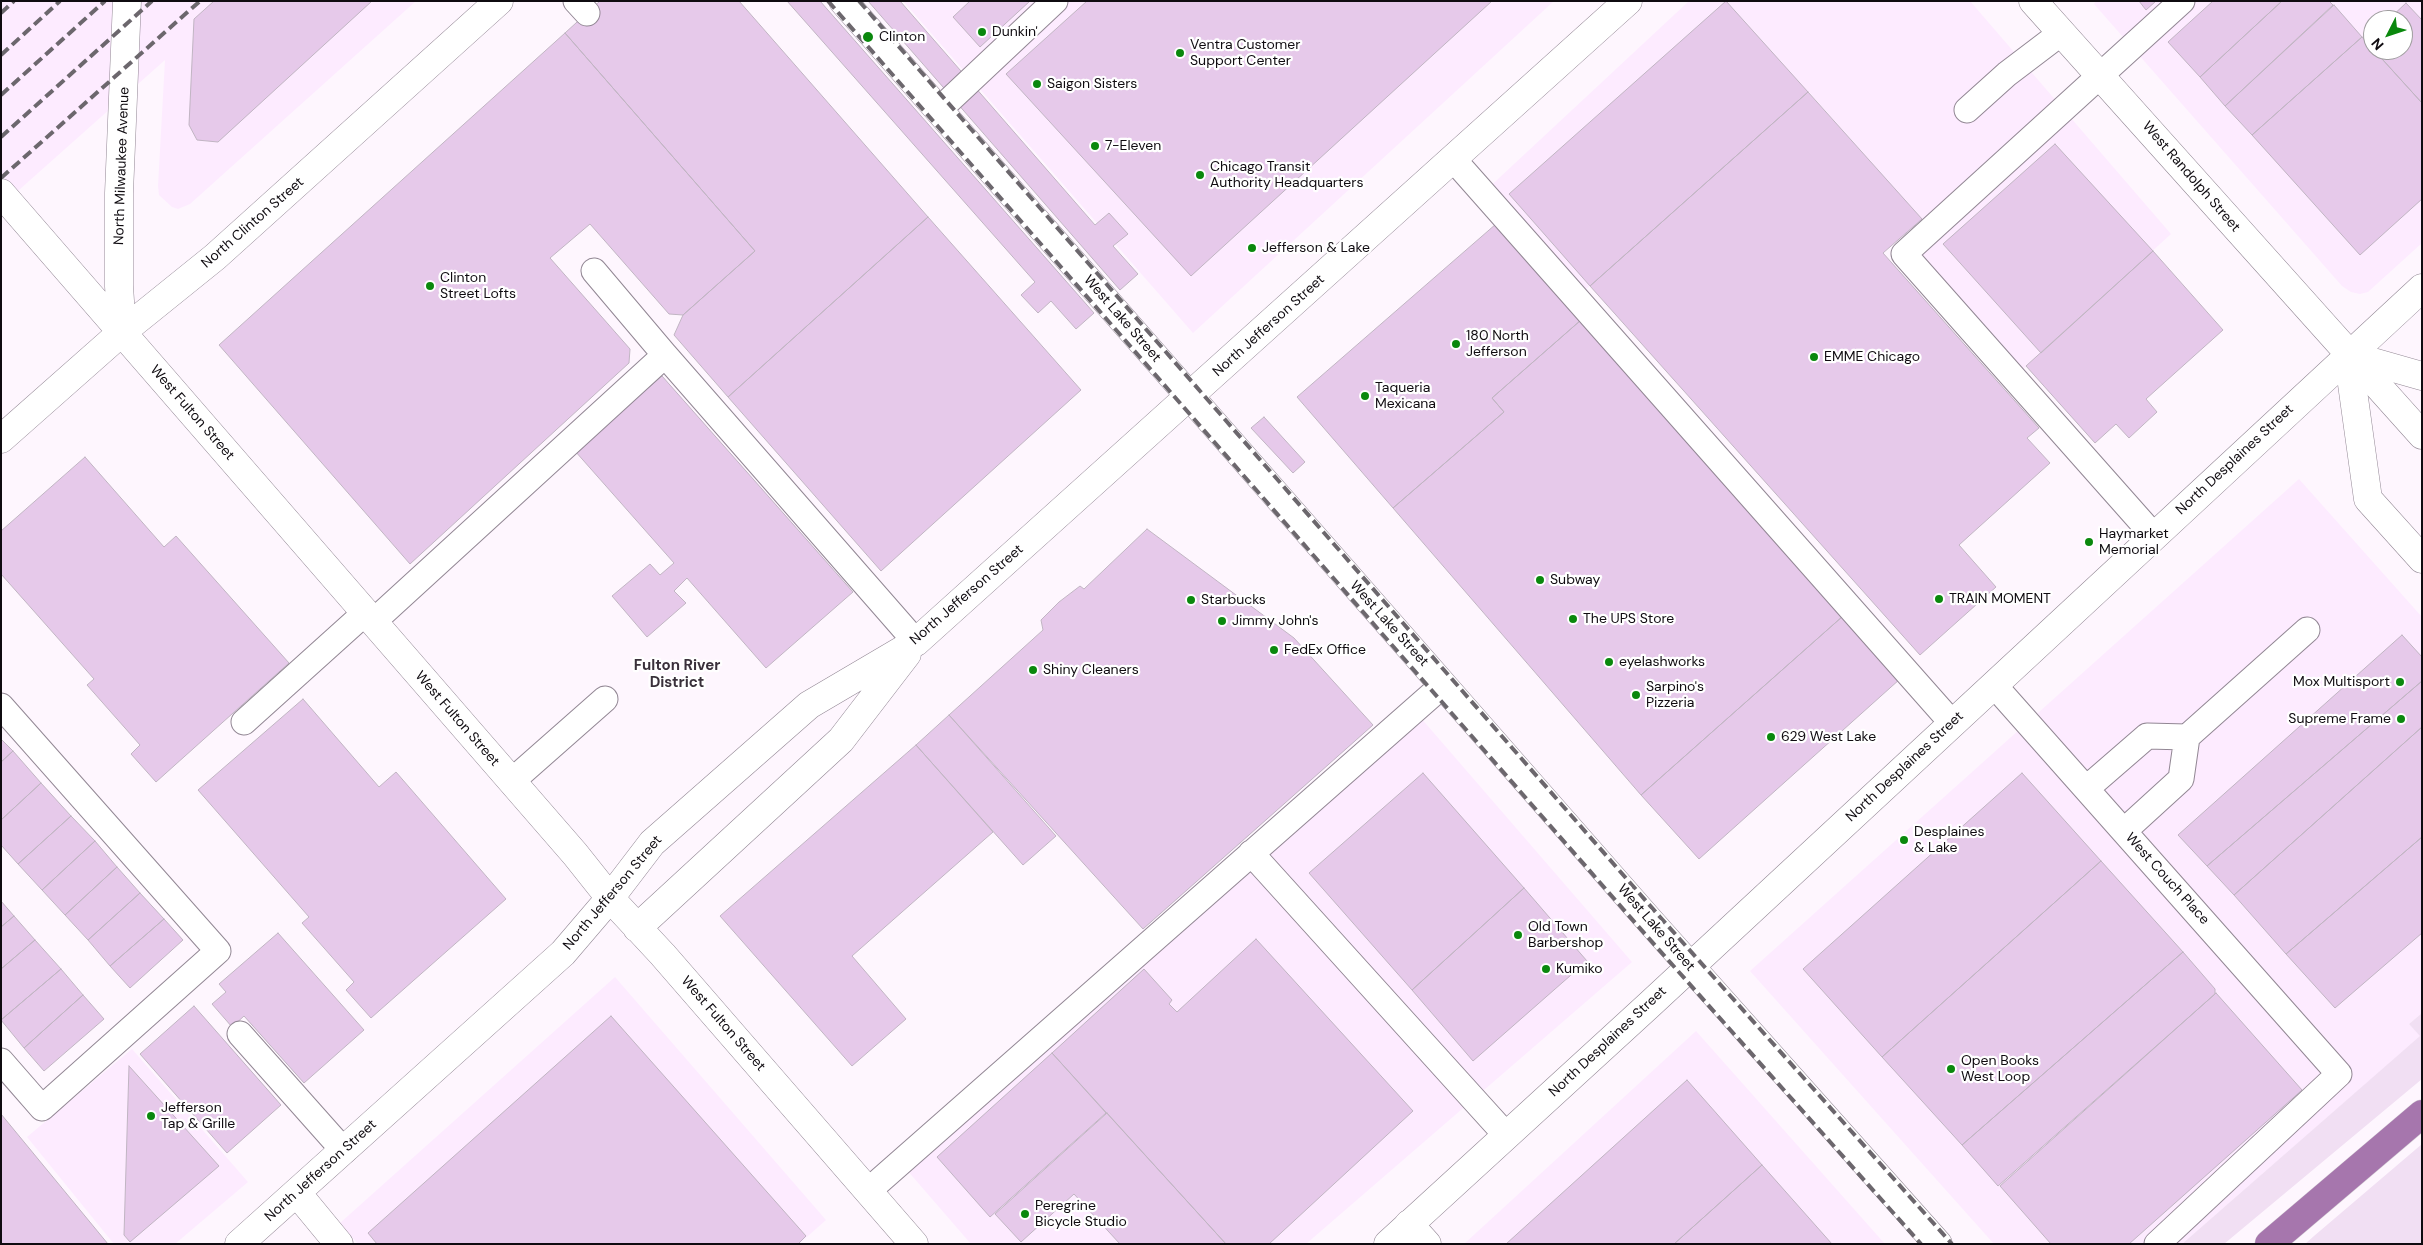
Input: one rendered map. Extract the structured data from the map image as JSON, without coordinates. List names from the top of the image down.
{
  "streets": {
    "main road": [
      "North Milwaukee Avenue",
      "West Randolph Street",
      "North Clinton Street",
      "West Lake Street",
      "North Jefferson Street",
      "West Fulton Street",
      "North Desplaines Street"
    ],
    "lane": ["West Couch Place"]
  },
  "crossings": [
    ["North Milwaukee Avenue", "North Clinton Street"],
    ["North Milwaukee Avenue", "West Fulton Street"],
    ["West Randolph Street", "North Desplaines Street"],
    ["North Clinton Street", "West Fulton Street"],
    ["West Lake Street", "North Jefferson Street"],
    ["West Lake Street", "North Desplaines Street"],
    ["North Jefferson Street", "West Fulton Street"],
    ["North Desplaines Street", "West Couch Place"]
  ],
  "districts": ["Fulton River District"],
  "places": [
    "Dunkin'",
    "Clinton",
    "Ventra Customer Support Center",
    "Saigon Sisters",
    "7-Eleven",
    "Chicago Transit Authority Headquarters",
    "Jefferson & Lake",
    "Clinton Street Lofts",
    "180 North Jefferson",
    "EMME Chicago",
    "Taqueria Mexicana",
    "Haymarket Memorial",
    "Subway",
    "TRAIN MOMENT",
    "Starbucks",
    "The UPS Store",
    "Jimmy John's",
    "FedEx Office",
    "eyelashworks",
    "Shiny Cleaners",
    "Mox Multisport",
    "Sarpino's Pizzeria",
    "Supreme Frame",
    "629 West Lake",
    "Desplaines & Lake",
    "Old Town Barbershop",
    "Kumiko",
    "Open Books West Loop",
    "Jefferson Tap & Grille",
    "Peregrine Bicycle Studio"
  ],
  "north": "bottom left"
}
